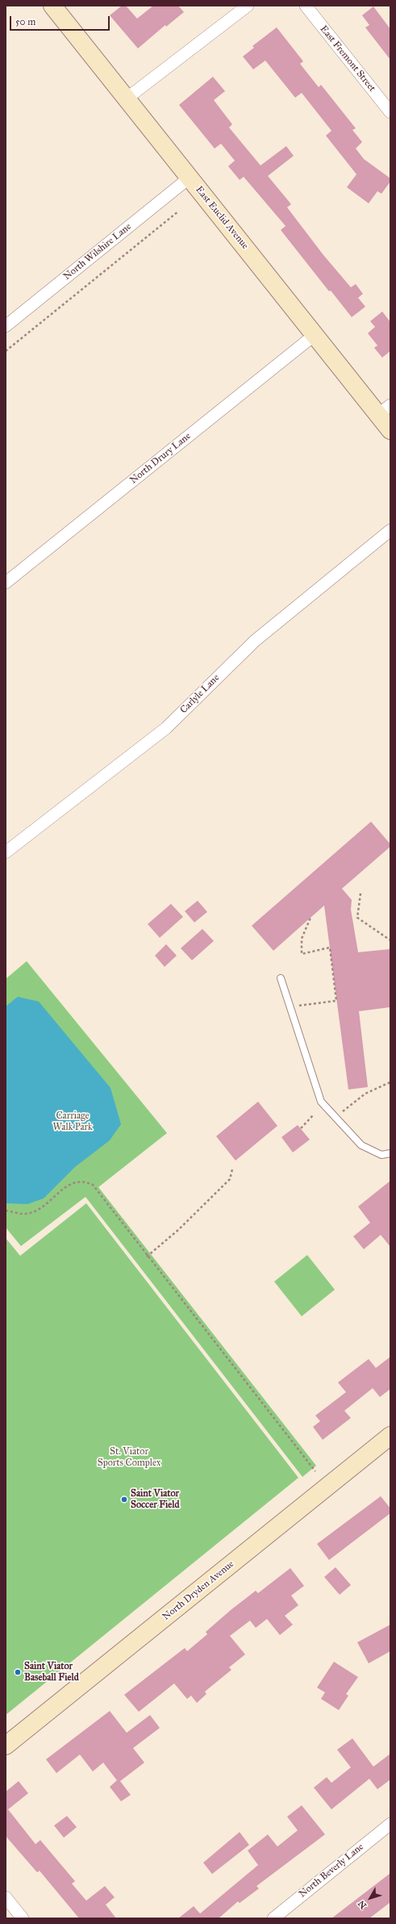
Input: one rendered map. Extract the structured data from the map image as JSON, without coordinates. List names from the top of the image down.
{
  "streets": {
    "main road": ["East Euclid Avenue", "North Dryden Avenue"],
    "street": [
      "East Fremont Street",
      "North Wilshire Lane",
      "North Drury Lane",
      "Carlyle Lane",
      "North Beverly Lane"
    ]
  },
  "crossings": [
    ["East Euclid Avenue", "North Wilshire Lane"],
    ["East Euclid Avenue", "North Drury Lane"]
  ],
  "parks": ["Carriage Walk Park", "St. Viator Sports Complex"],
  "places": ["Saint Viator Soccer Field", "Saint Viator Baseball Field"],
  "scale_bar": "50 m",
  "north": "bottom left"
}
